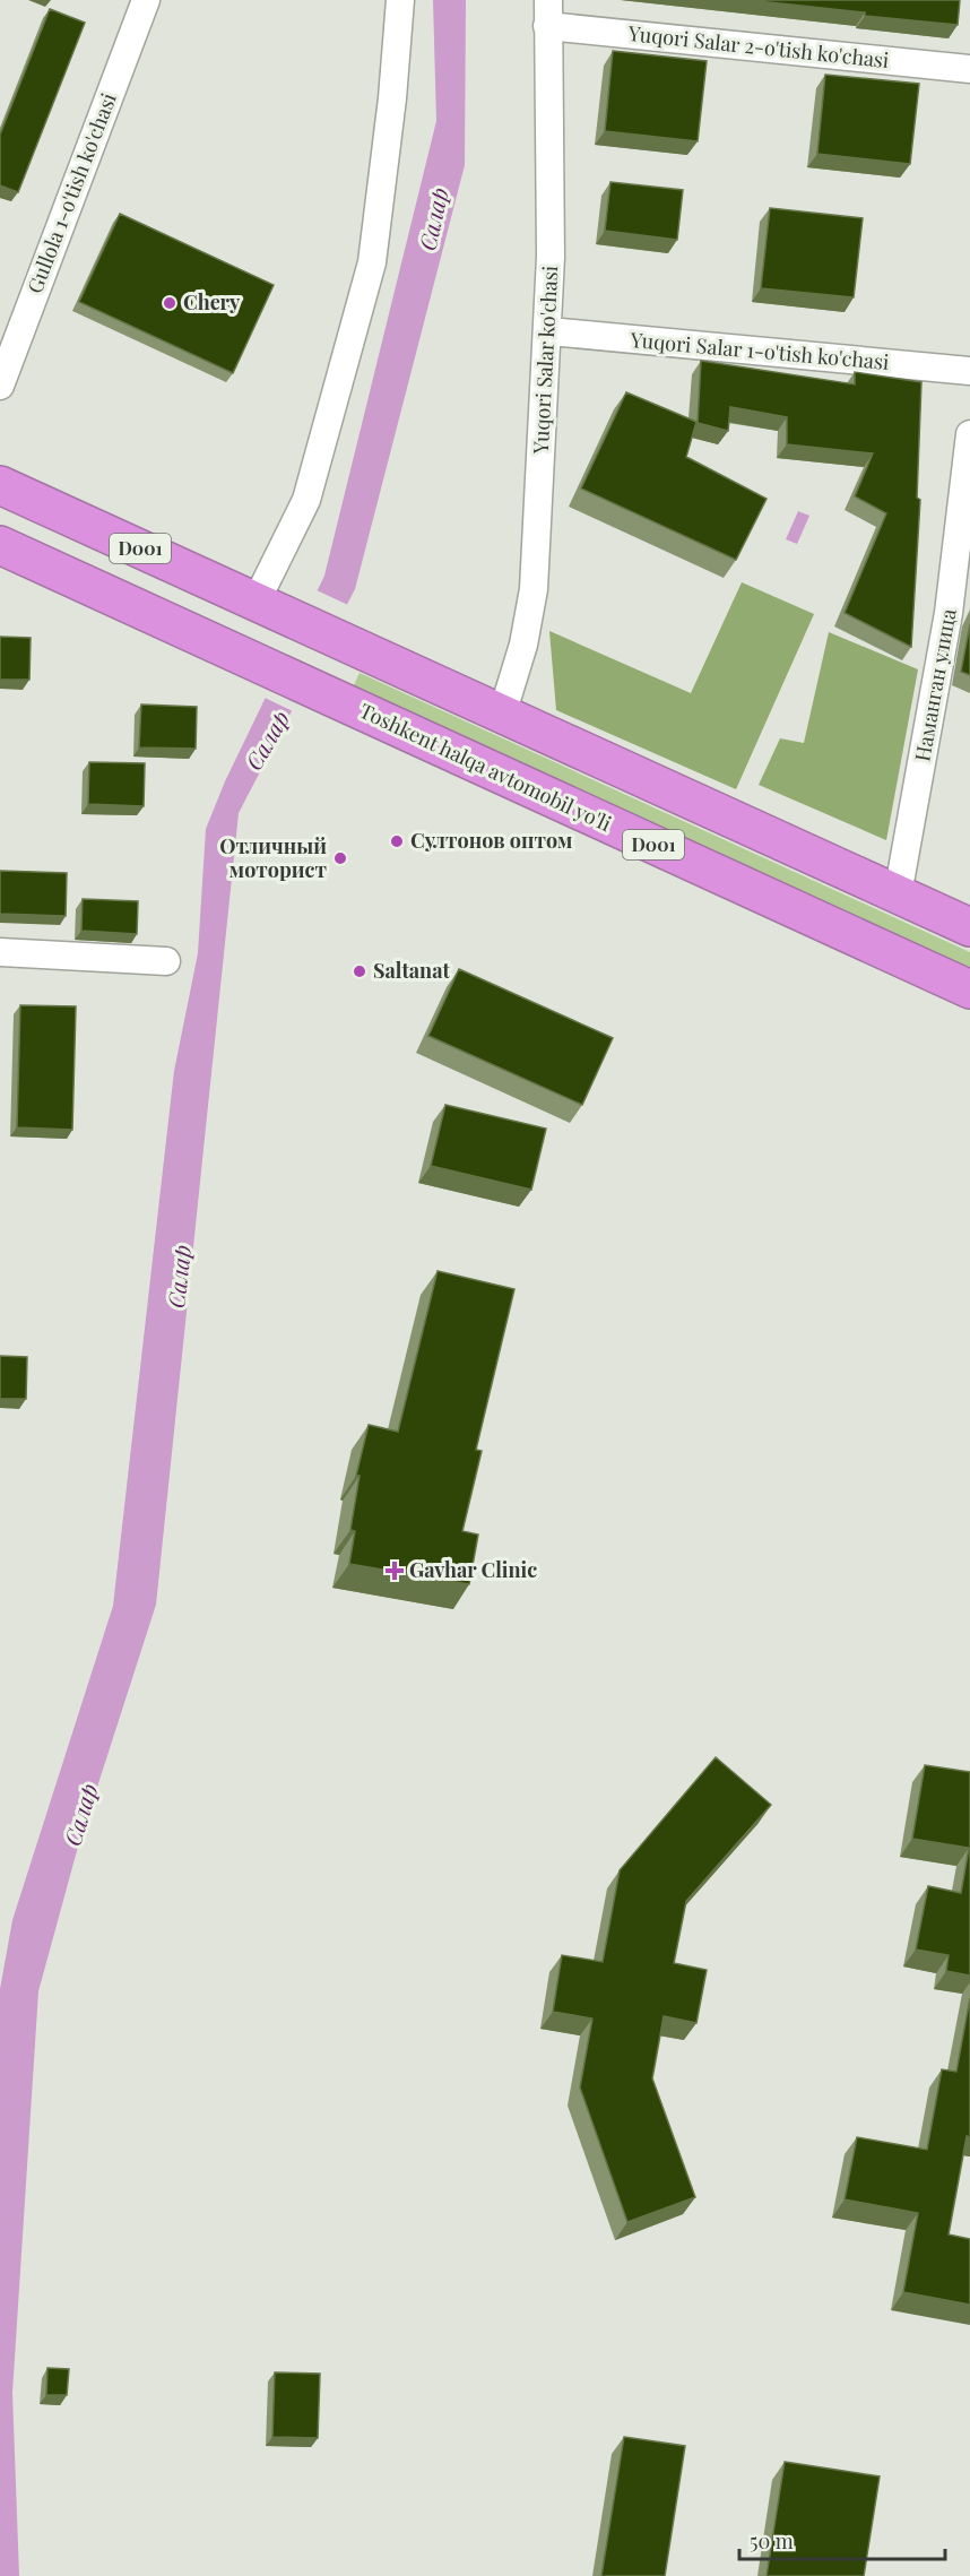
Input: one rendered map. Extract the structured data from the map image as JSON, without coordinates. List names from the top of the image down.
{
  "streets": {
    "highway": ["D001", "Toshkent halqa avtomobil yo'li"],
    "street": [
      "Yuqori Salar 2-o'tish ko'chasi",
      "Gullola 1-o'tish ko'chasi",
      "Yuqori Salar 1-o'tish ko'chasi",
      "Yuqori Salar ko'chasi",
      "Наманган улица"
    ]
  },
  "crossings": [
    ["Yuqori Salar 2-o'tish ko'chasi", "Yuqori Salar ko'chasi"],
    ["Yuqori Salar 1-o'tish ko'chasi", "Yuqori Salar ko'chasi"],
    ["Yuqori Salar ko'chasi", "D001"],
    ["D001", "Наманган улица"]
  ],
  "water": ["Салар"],
  "places": {
    "other": [
      "Chery",
      "Султонов оптом",
      "Отличный моторист",
      "Saltanat"
    ],
    "health": ["Gavhar Clinic"]
  },
  "scale_bar": "50 m"
}
